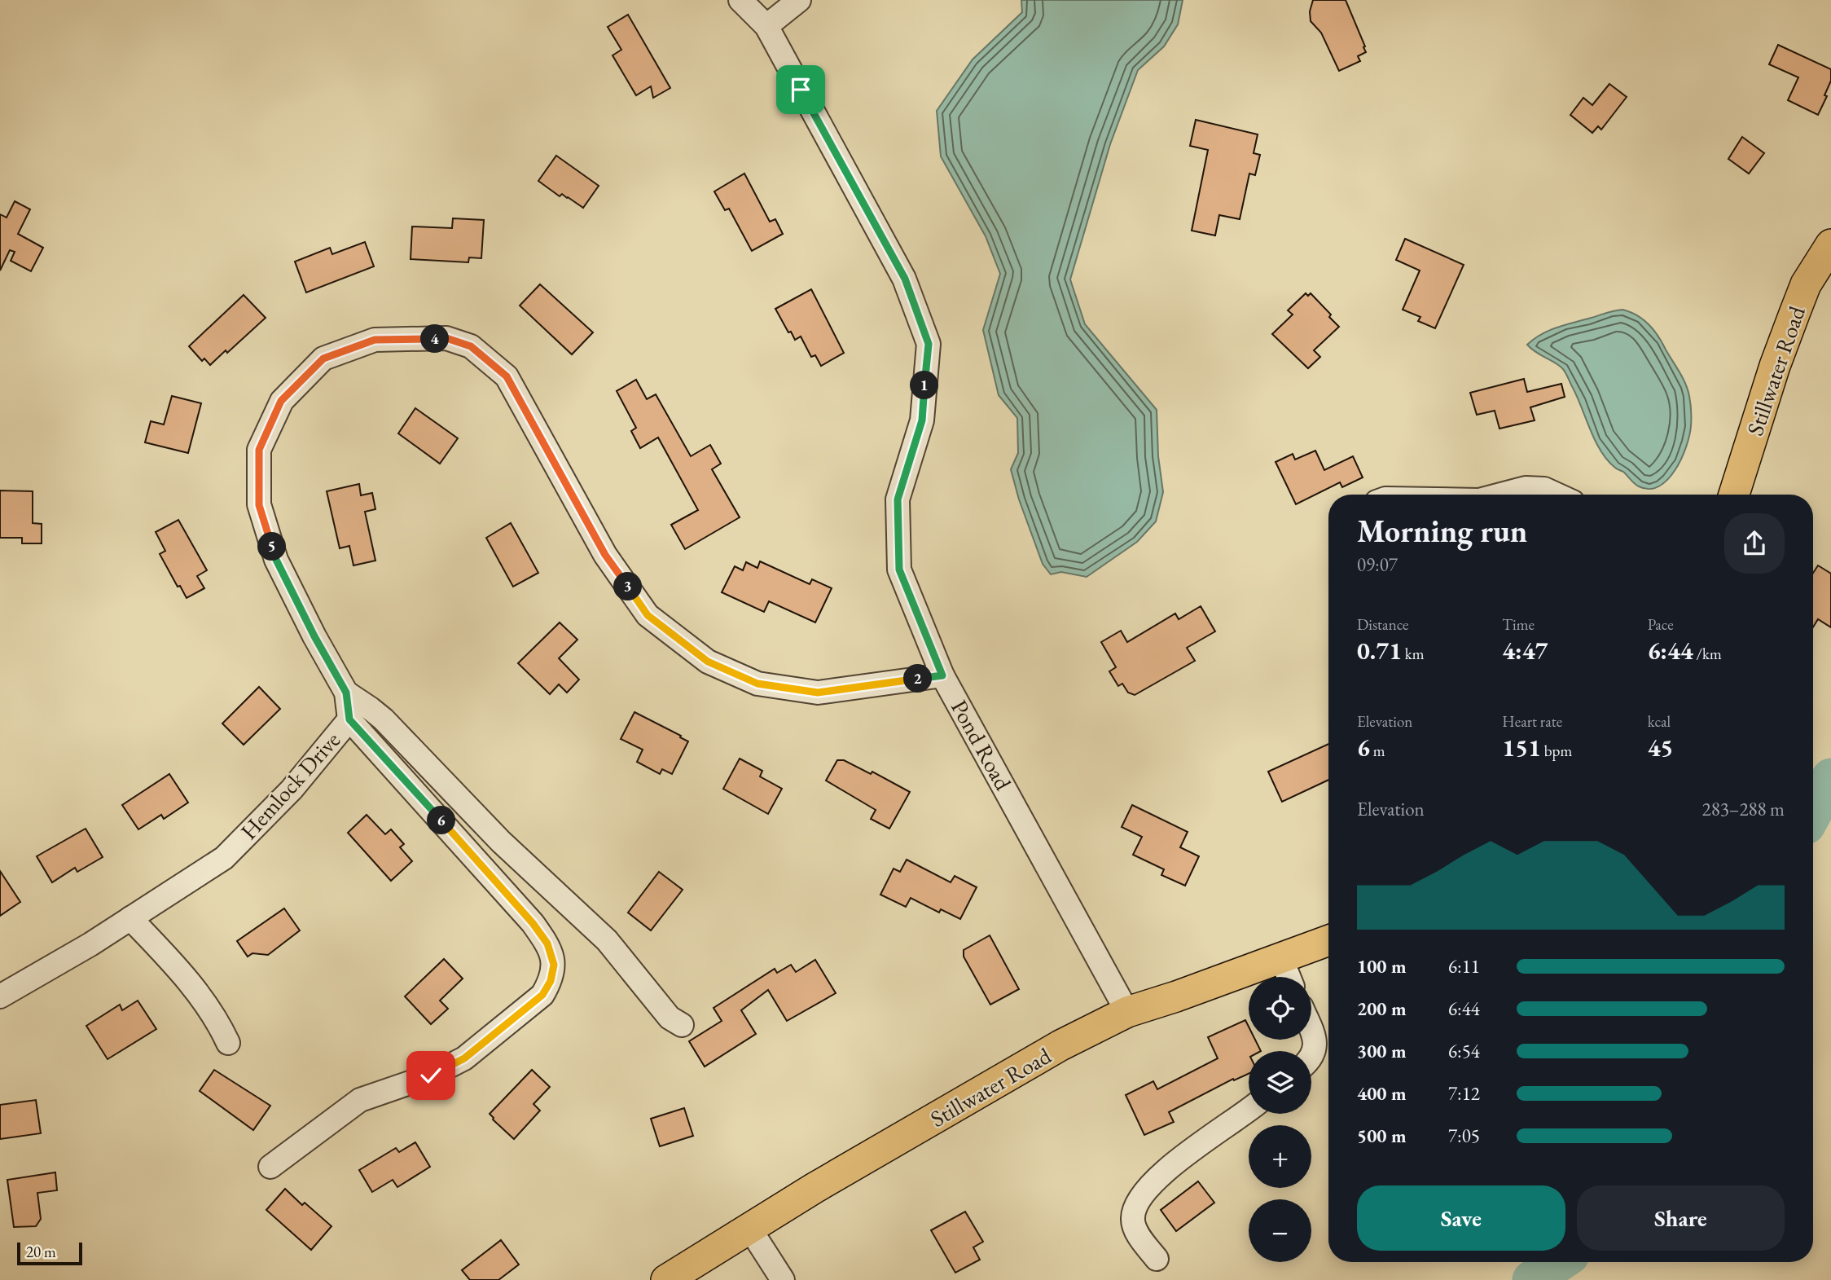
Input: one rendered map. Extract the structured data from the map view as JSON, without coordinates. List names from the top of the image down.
{
  "streets": {
    "main road": ["Stillwater Road"],
    "street": ["Pond Road", "Hemlock Drive"]
  },
  "crossings": [
    ["Stillwater Road", "Pond Road"],
    ["Pond Road", "Hemlock Drive"]
  ],
  "scale_bar": "20 m",
  "page": {
    "pins": [
      "4",
      "1",
      "5",
      "3",
      "2",
      "6"
    ],
    "heading": ["Morning run", "09:07"],
    "stats": [
      ["Distance", "0.71 km"],
      ["Time", "4:47"],
      ["Pace", "6:44 /km"],
      ["Elevation", "6 m"],
      ["Heart rate", "151 bpm"],
      ["kcal", "45"]
    ],
    "chart": ["Elevation", "283–288 m"],
    "list": [
      {
        "name": "100 m",
        "note": "6:11"
      },
      {
        "name": "200 m",
        "note": "6:44"
      },
      {
        "name": "300 m",
        "note": "6:54"
      },
      {
        "name": "400 m",
        "note": "7:12"
      },
      {
        "name": "500 m",
        "note": "7:05"
      }
    ],
    "map_buttons": ["+", "−"],
    "buttons": ["Save", "Share"],
    "scale": "20 m"
  }
}
